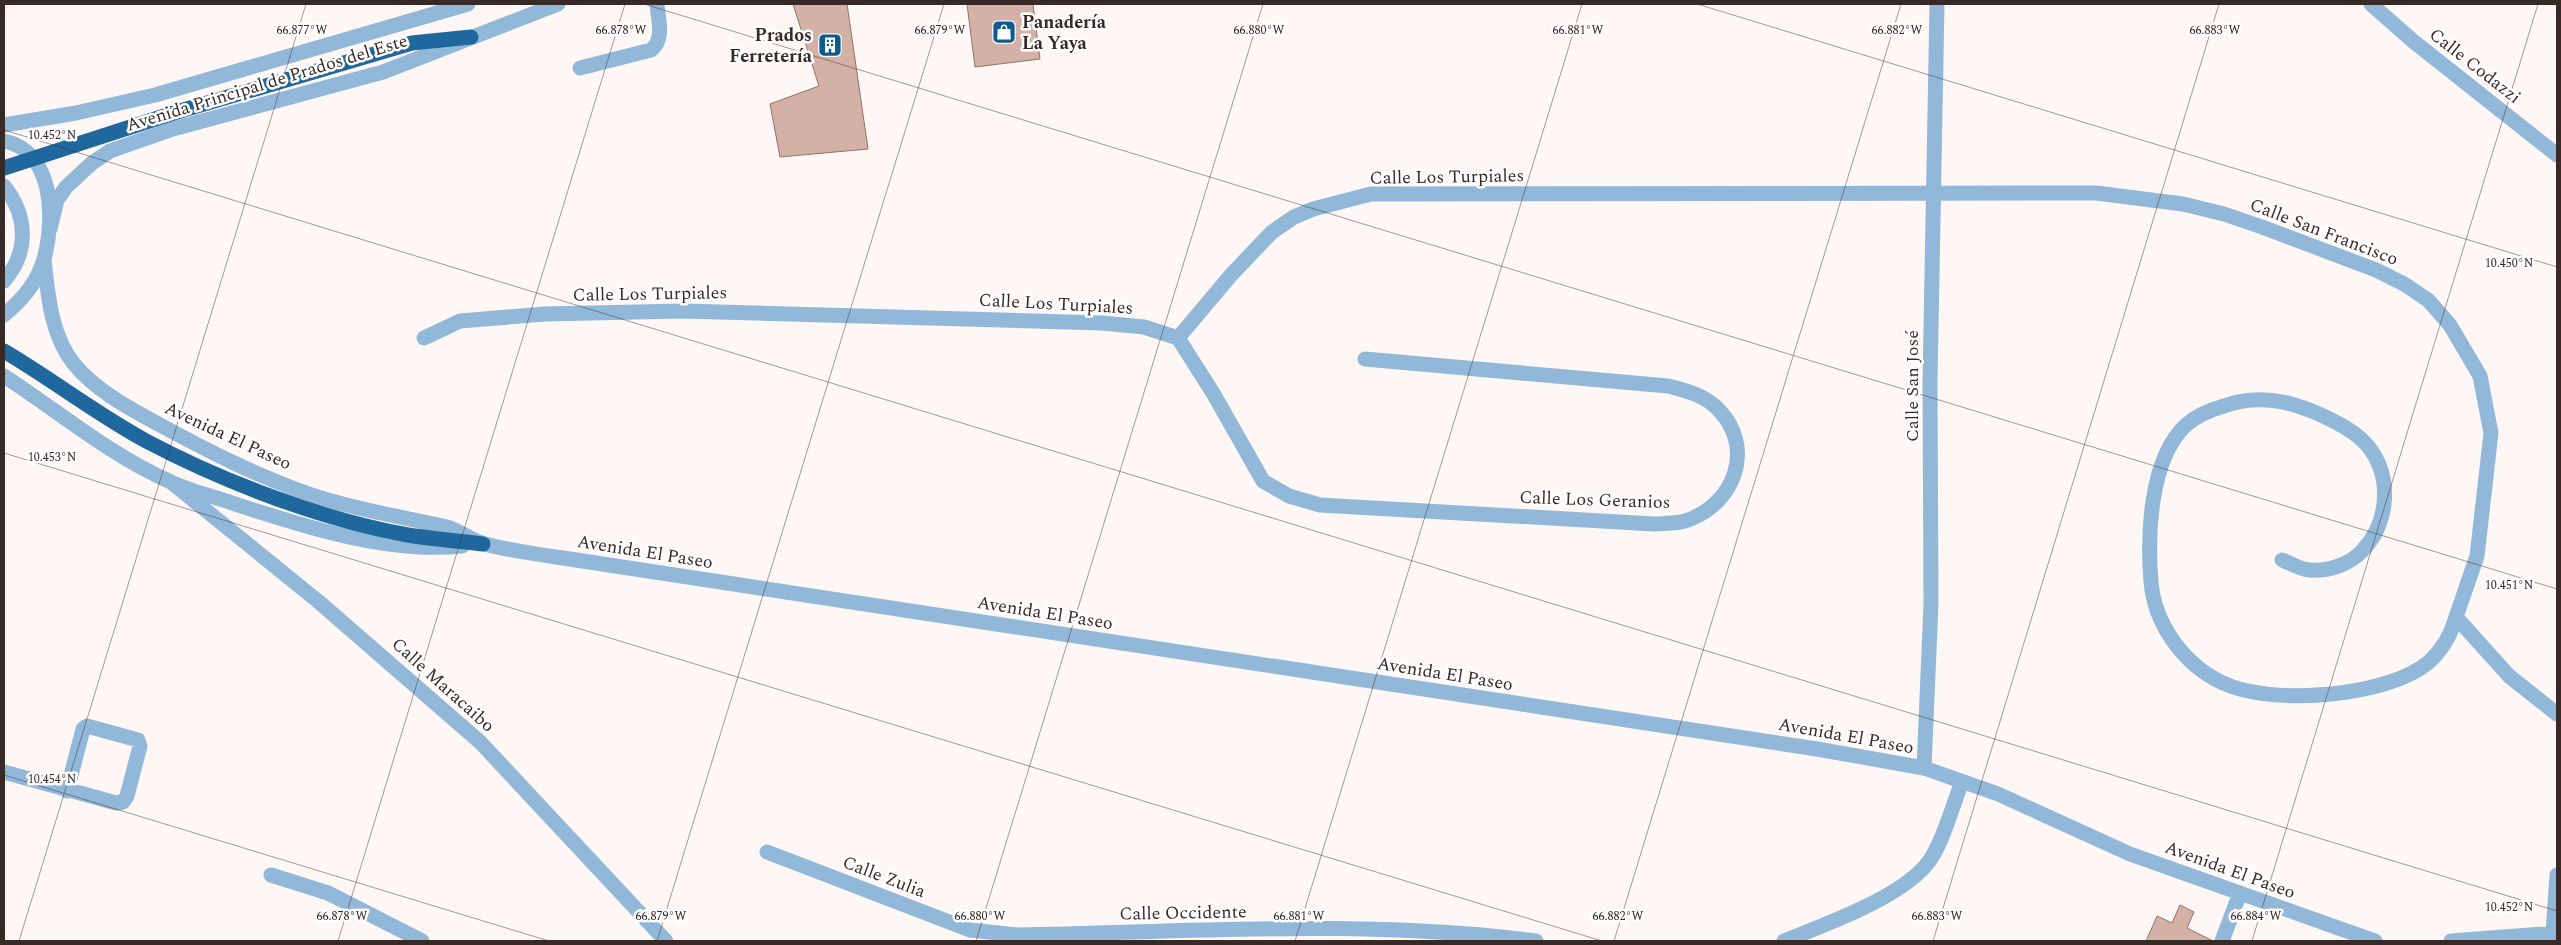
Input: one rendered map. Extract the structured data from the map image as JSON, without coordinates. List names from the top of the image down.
{
  "streets": {
    "street": [
      "Calle Codazzi",
      "Avenida Principal de Prados del Este",
      "Calle Los Turpiales",
      "Calle San Francisco",
      "Calle San José",
      "Avenida El Paseo",
      "Calle Los Geranios",
      "Calle Maracaibo",
      "Calle Zulia",
      "Calle Occidente"
    ]
  },
  "crossings": [
    ["Calle Los Turpiales", "Calle San Francisco"],
    ["Calle Los Turpiales", "Calle San José"],
    ["Calle Los Turpiales", "Calle Los Geranios"],
    ["Calle San Francisco", "Calle San José"],
    ["Calle San José", "Avenida El Paseo"],
    ["Avenida El Paseo", "Calle Maracaibo"],
    ["Calle Zulia", "Calle Occidente"]
  ],
  "places": {
    "shop": ["Panadería La Yaya"],
    "building": ["Prados Ferretería"]
  },
  "coordinates": [
    "66.877°W",
    "66.878°W",
    "66.879°W",
    "66.880°W",
    "66.881°W",
    "66.882°W",
    "66.883°W",
    "10.452°N",
    "10.450°N",
    "10.453°N",
    "10.451°N",
    "10.454°N",
    "66.884°W"
  ]
}
